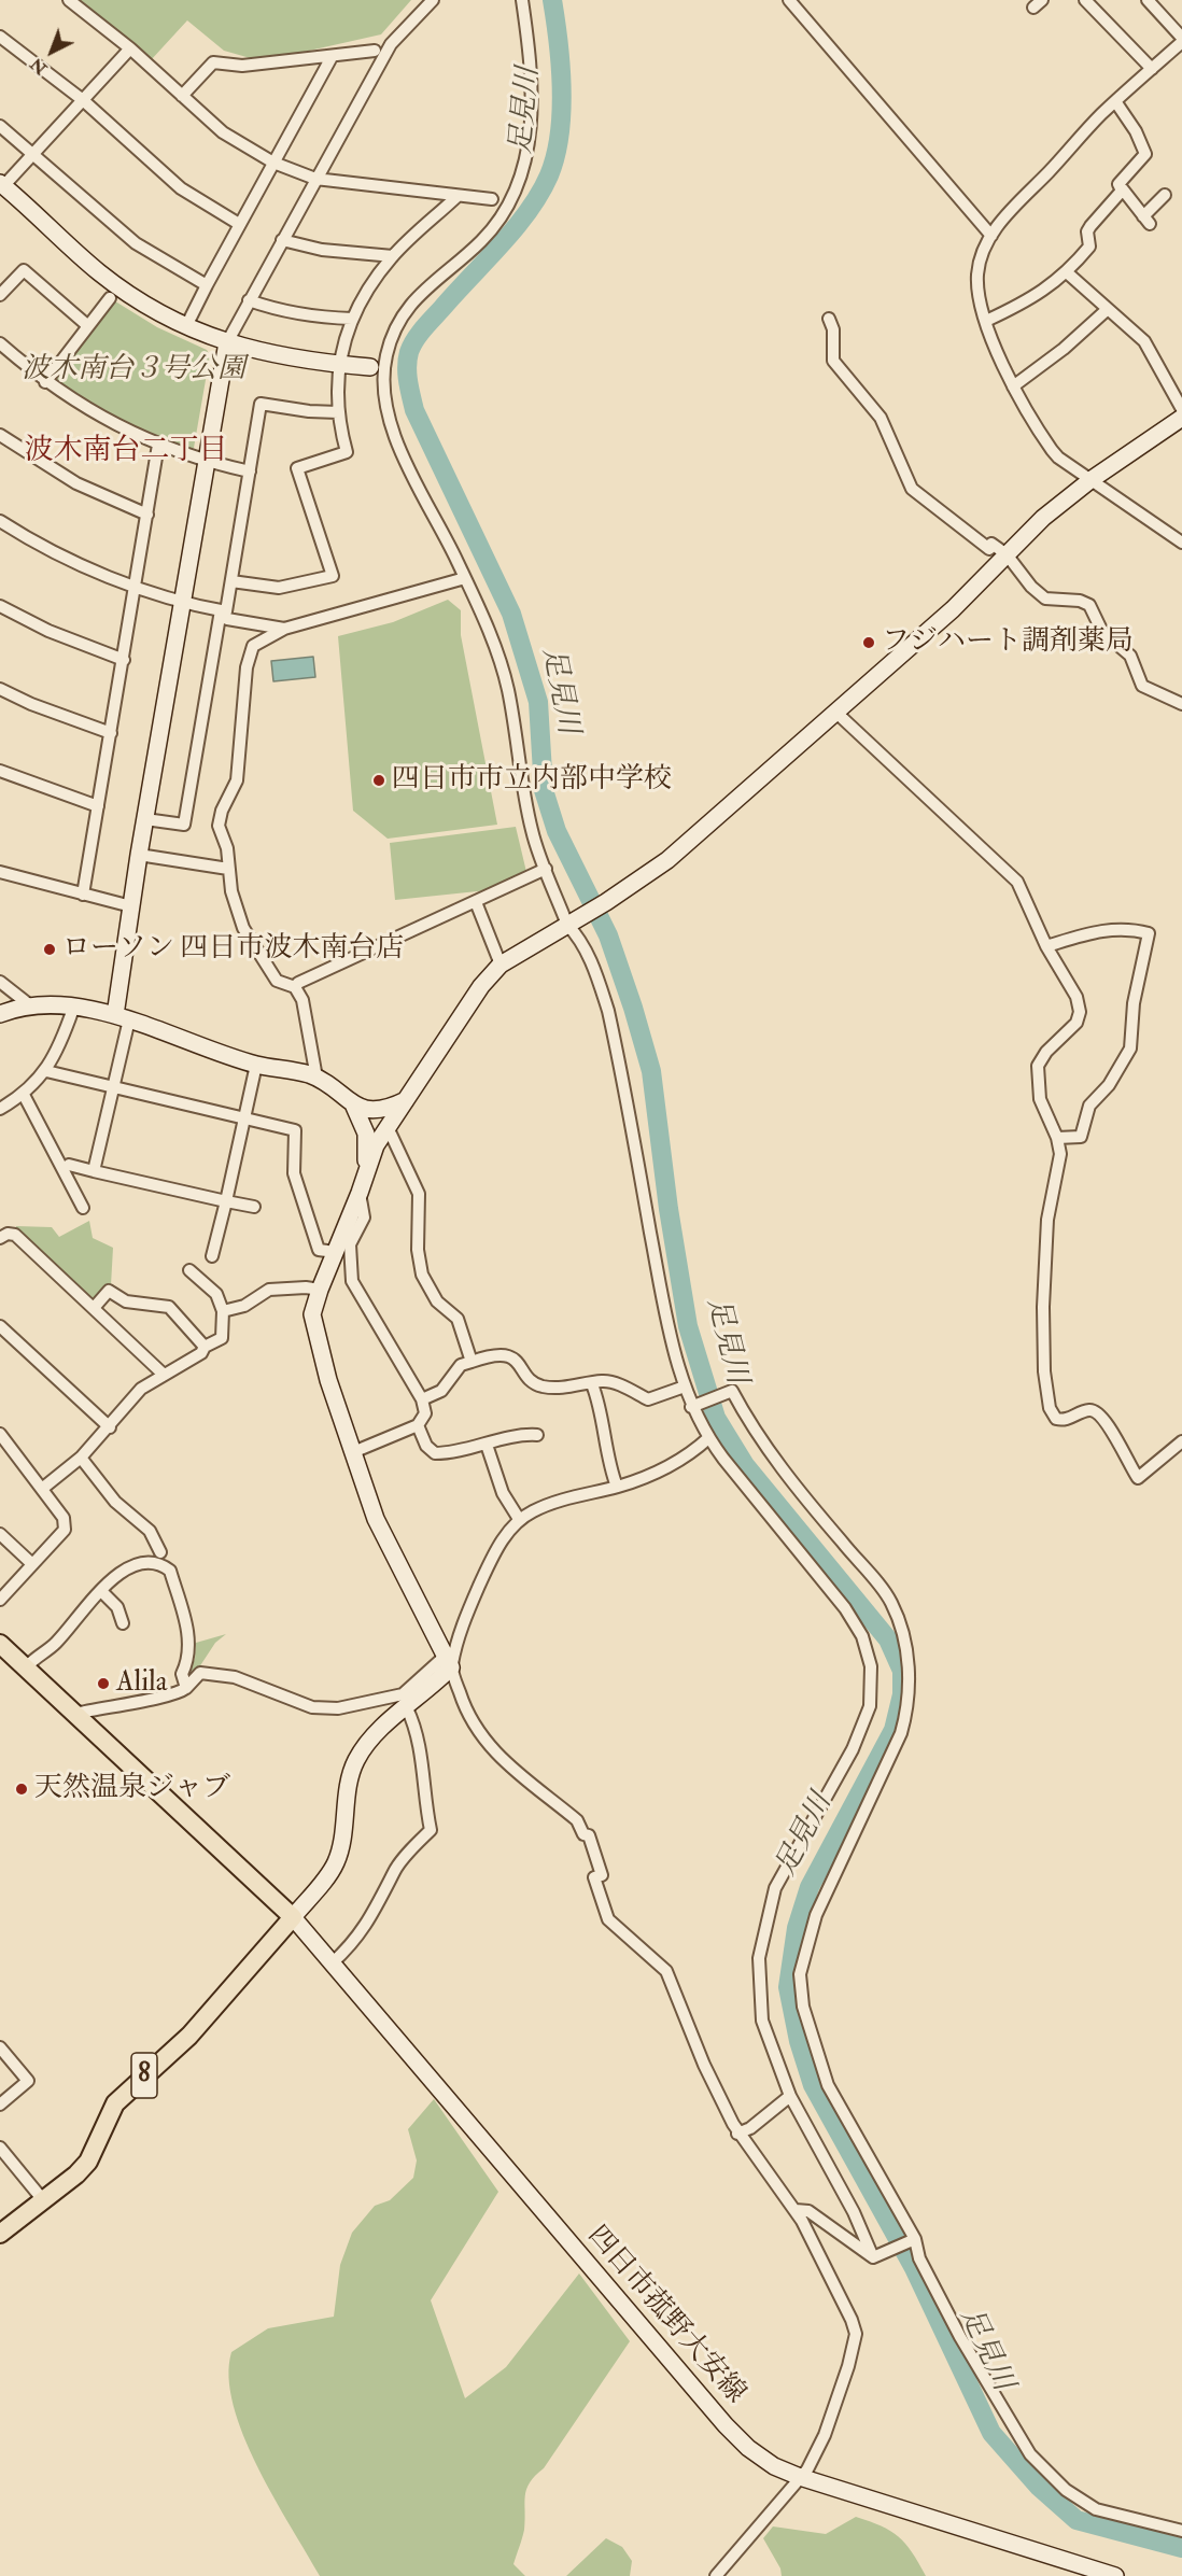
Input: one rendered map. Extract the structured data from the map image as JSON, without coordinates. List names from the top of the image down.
{
  "streets": {
    "main road": ["8"],
    "street": ["四日市菰野大安線"]
  },
  "crossings": [
    ["8", "四日市菰野大安線"]
  ],
  "districts": ["波木南台二丁目"],
  "water": ["足見川"],
  "parks": ["波木南台３号公園"],
  "places": [
    "フジハート調剤薬局",
    "四日市市立内部中学校",
    "ローソン 四日市波木南台店",
    "Alila",
    "天然温泉ジャブ"
  ],
  "north": "bottom left"
}
